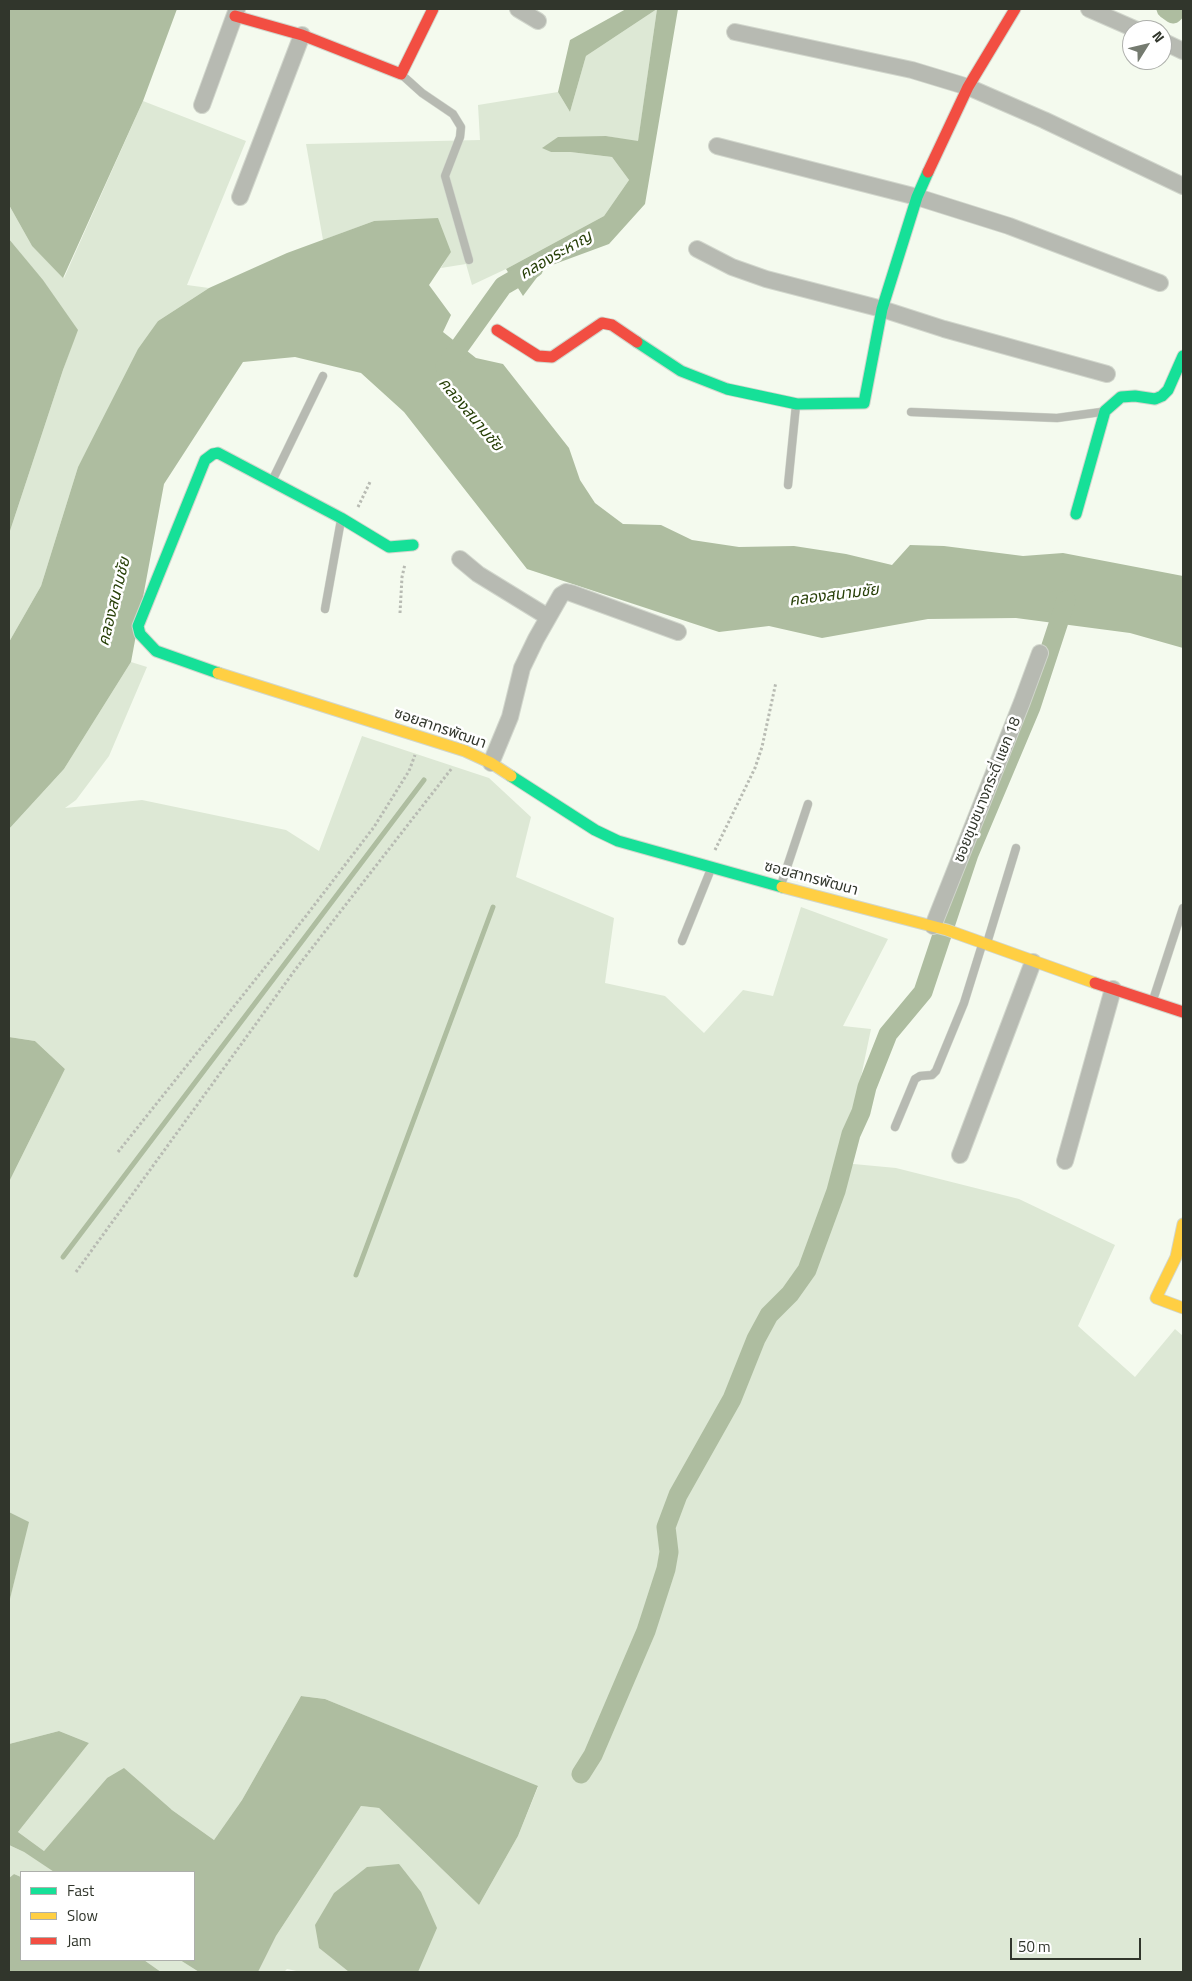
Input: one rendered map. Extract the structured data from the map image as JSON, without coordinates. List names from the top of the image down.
{
  "streets": {
    "street": ["ซอยสาทรพัฒนา", "ซอยชุมชนางกระดี่ แยก 18"]
  },
  "crossings": [
    ["ซอยสาทรพัฒนา", "ซอยชุมชนางกระดี่ แยก 18"]
  ],
  "water": ["คลองระหาญ", "คลองสนามชัย"],
  "legend": ["Fast", "Slow", "Jam"],
  "scale_bar": "50 m",
  "north": "top right"
}
